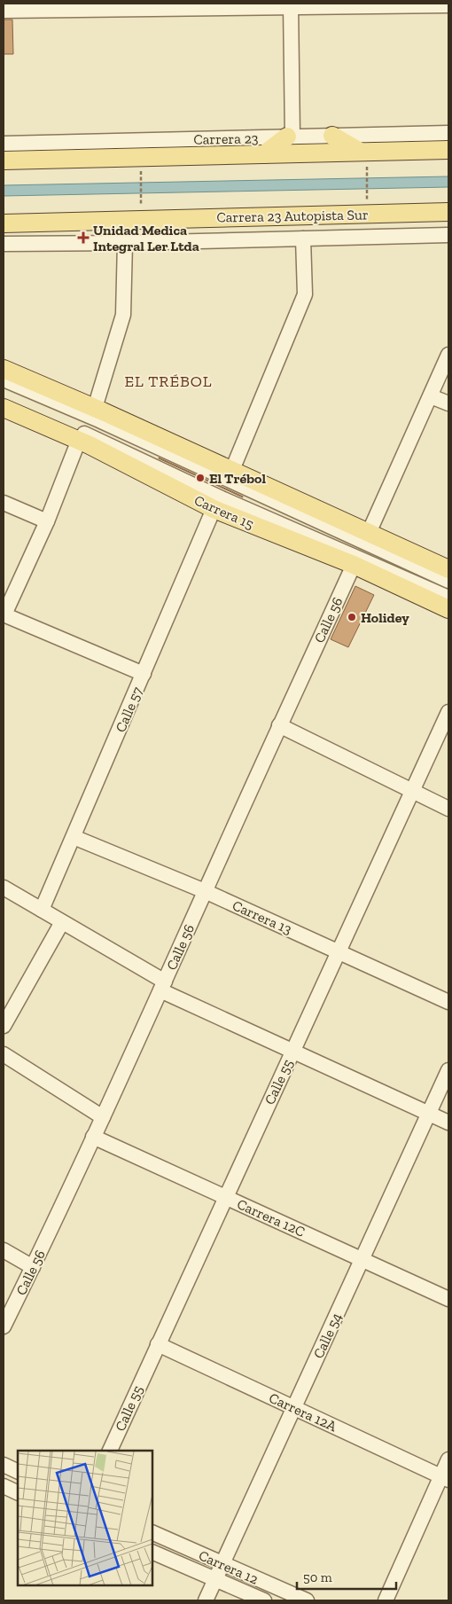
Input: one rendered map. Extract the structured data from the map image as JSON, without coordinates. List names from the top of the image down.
{
  "streets": {
    "main road": ["Carrera 23 Autopista Sur", "Carrera 15"],
    "street": [
      "Carrera 23",
      "Calle 56",
      "Calle 57",
      "Carrera 13",
      "Calle 55",
      "Carrera 12C",
      "Calle 54",
      "Carrera 12A",
      "Carrera 12"
    ]
  },
  "crossings": [
    ["Carrera 15", "Calle 56"],
    ["Carrera 15", "Calle 57"],
    ["Calle 56", "Carrera 13"],
    ["Calle 56", "Carrera 12C"],
    ["Calle 57", "Carrera 13"],
    ["Carrera 13", "Calle 55"],
    ["Calle 55", "Carrera 12C"],
    ["Calle 55", "Carrera 12A"],
    ["Carrera 12C", "Calle 54"],
    ["Calle 54", "Carrera 12A"],
    ["Calle 54", "Carrera 12"]
  ],
  "districts": ["EL TRÉBOL"],
  "places": {
    "health": ["Unidad Medica Integral Ler Ltda"],
    "other": ["El Trébol", "Holidey"]
  },
  "scale_bar": "50 m"
}
